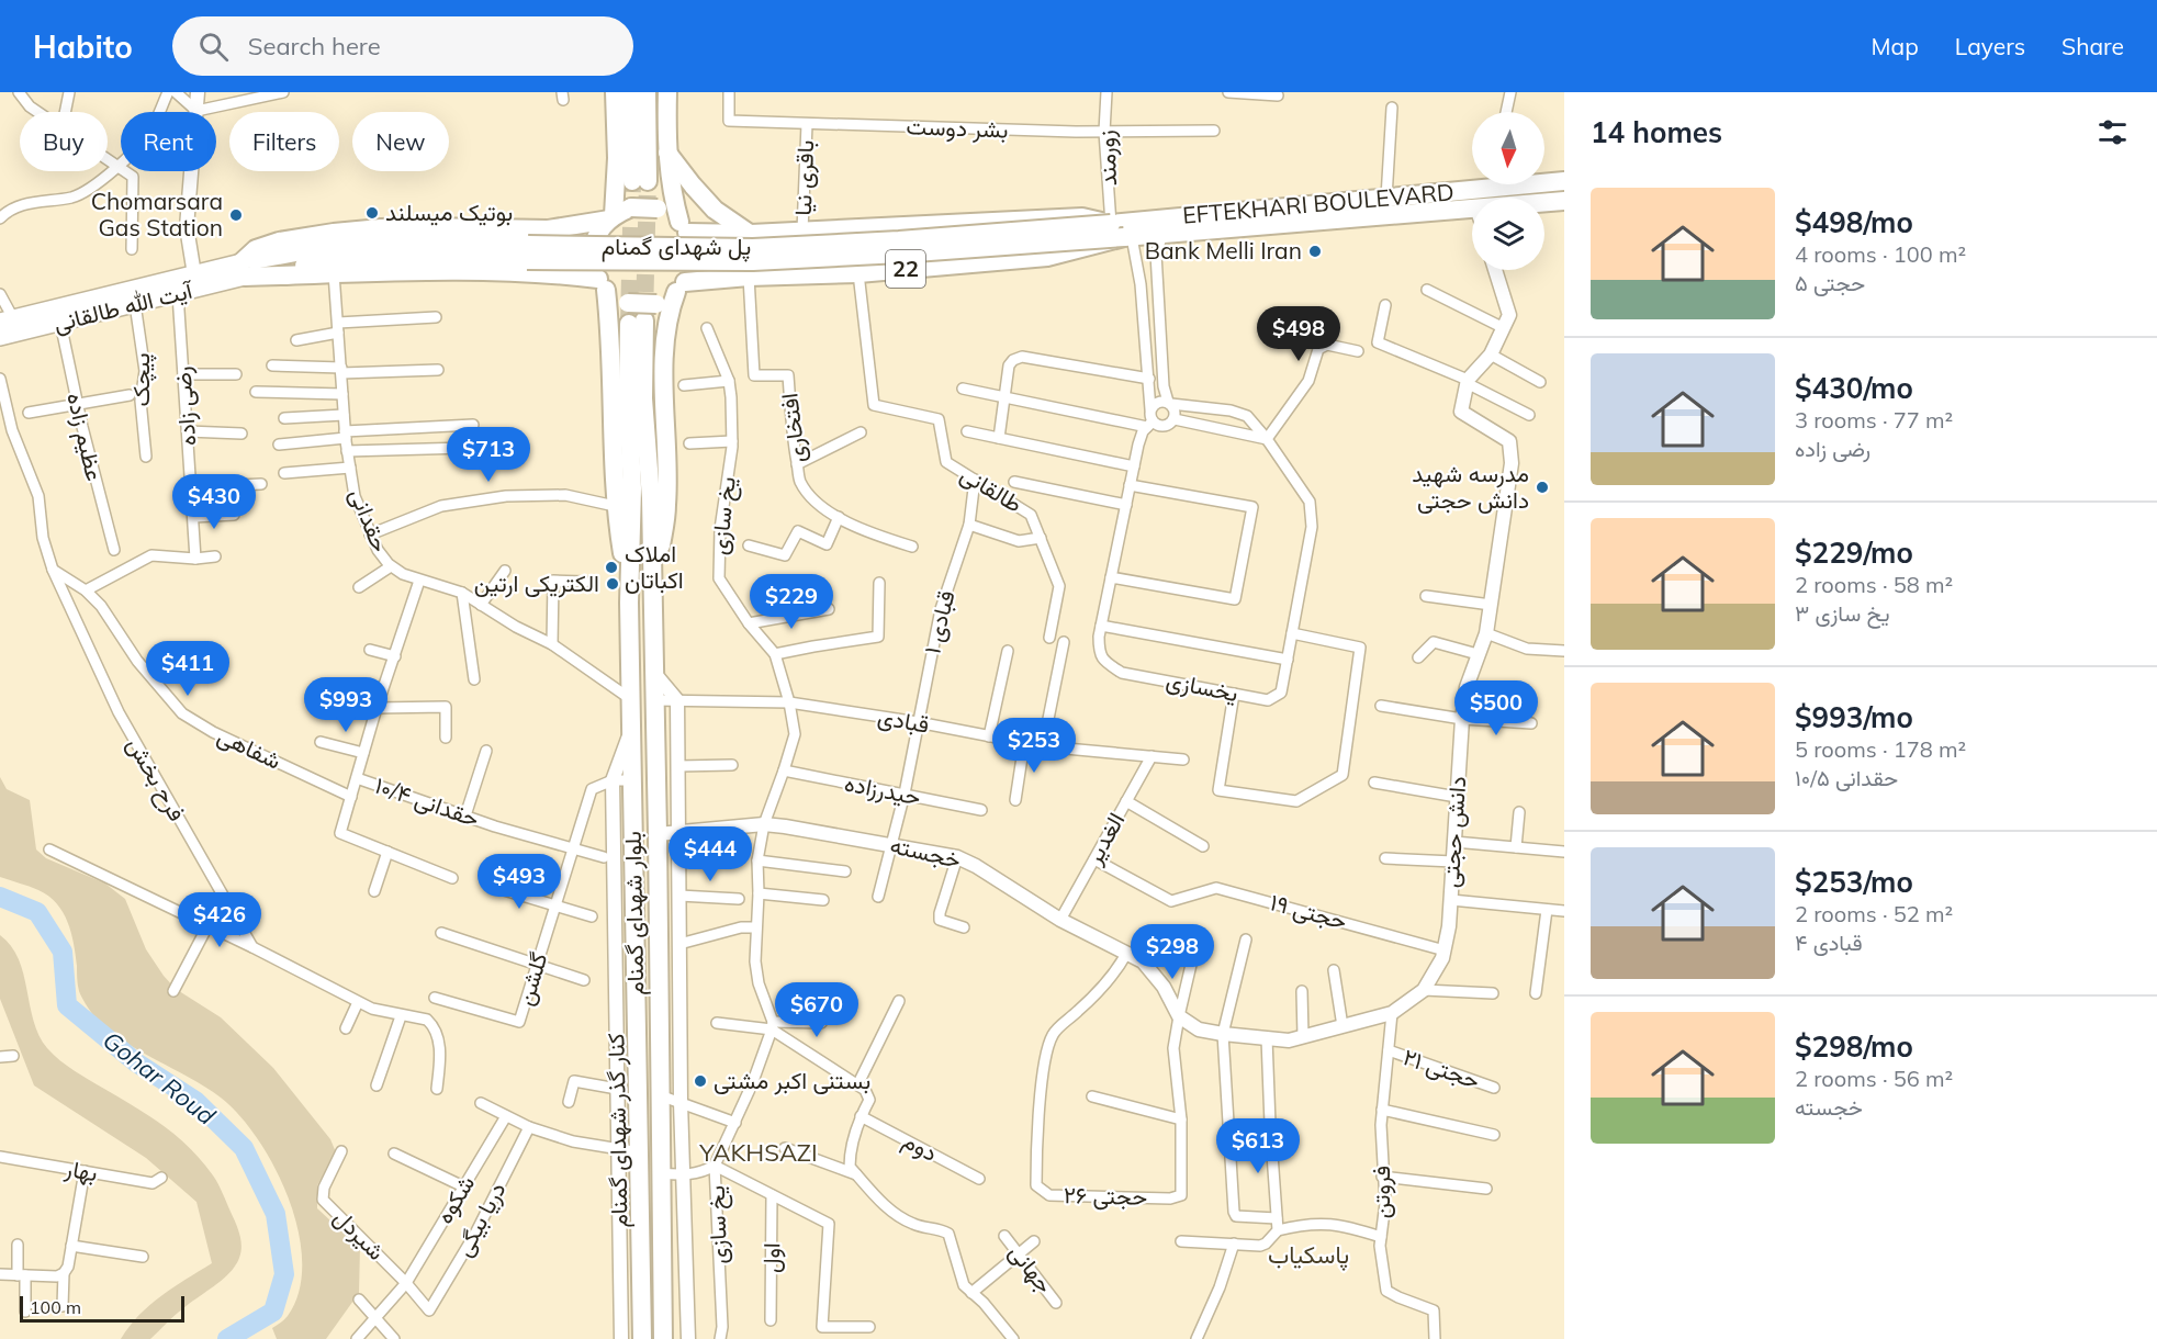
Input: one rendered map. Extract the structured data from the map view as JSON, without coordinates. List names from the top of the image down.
{
  "streets": {
    "highway": [
      "EFTEKHARI BOULEVARD",
      "پل شهدای گمنام",
      "22",
      "بلوار شهدای گمنام"
    ],
    "main road": ["آیت الله طالقانی"],
    "street": [
      "بشر دوست",
      "زورمند",
      "باقری نیا",
      "پیچک",
      "رضی زاده",
      "افتخاری",
      "عظیم زاده",
      "طالقانی",
      "یخ سازی",
      "حقدانی",
      "قبادی ۱",
      "یخسازی",
      "قبادی",
      "شفاهی",
      "فرح بخش",
      "حیدرزاده",
      "حقدانی ۱۰/۴",
      "دانش حجتی",
      "الغدیر",
      "خجسته",
      "حجتی ۱۹",
      "گلشن",
      "حجتی ۲۱",
      "کنار گذر شهدای گمنام",
      "دوم",
      "بهار",
      "فروتن",
      "حجتی ۲۶",
      "شکوه",
      "دریا بیگی",
      "شیردل",
      "اول",
      "جهانی"
    ]
  },
  "crossings": [
    ["بشر دوست", "زورمند"],
    ["بشر دوست", "باقری نیا"],
    ["زورمند", "EFTEKHARI BOULEVARD"],
    ["زورمند", "پل شهدای گمنام"],
    ["زورمند", "22"],
    ["باقری نیا", "22"],
    ["EFTEKHARI BOULEVARD", "پل شهدای گمنام"],
    ["EFTEKHARI BOULEVARD", "22"],
    ["پل شهدای گمنام", "22"],
    ["پل شهدای گمنام", "آیت الله طالقانی"],
    ["22", "افتخاری"],
    ["22", "طالقانی"],
    ["آیت الله طالقانی", "پیچک"],
    ["آیت الله طالقانی", "رضی زاده"],
    ["آیت الله طالقانی", "عظیم زاده"],
    ["طالقانی", "قبادی ۱"],
    ["یخ سازی", "قبادی"],
    ["یخ سازی", "حیدرزاده"],
    ["یخ سازی", "خجسته"],
    ["حقدانی", "بلوار شهدای گمنام"],
    ["قبادی ۱", "قبادی"],
    ["قبادی ۱", "حیدرزاده"],
    ["قبادی ۱", "خجسته"],
    ["قبادی", "الغدیر"],
    ["قبادی", "بلوار شهدای گمنام"],
    ["شفاهی", "فرح بخش"],
    ["حقدانی ۱۰/۴", "گلشن"],
    ["دانش حجتی", "خجسته"],
    ["دانش حجتی", "حجتی ۱۹"],
    ["دانش حجتی", "فروتن"],
    ["دانش حجتی", "حجتی ۲۶"],
    ["الغدیر", "خجسته"],
    ["الغدیر", "حجتی ۱۹"],
    ["خجسته", "بلوار شهدای گمنام"],
    ["خجسته", "حجتی ۲۶"],
    ["بلوار شهدای گمنام", "کنار گذر شهدای گمنام"],
    ["گلشن", "کنار گذر شهدای گمنام"],
    ["حجتی ۲۱", "فروتن"],
    ["شکوه", "شیردل"],
    ["دریا بیگی", "شیردل"]
  ],
  "districts": ["YAKHSAZI", "پاسکیاب"],
  "water": ["Gohar Roud"],
  "places": [
    "بوتیک میسلند",
    "Chomarsara Gas Station",
    "Bank Melli Iran",
    "مدرسه شهید دانش حجتی",
    "املاک اکباتان",
    "الکتریکی ارتین",
    "بستنی اکبر مشتی"
  ],
  "scale_bar": "100 m",
  "north": "bottom",
  "page": {
    "header": "Habito",
    "search": "Search here",
    "nav": ["Map", "Layers", "Share"],
    "heading": "14 homes",
    "chip": [
      "Buy",
      "Rent",
      "Filters",
      "New"
    ],
    "list": [
      {
        "name": "$498/mo",
        "note": "4 rooms · 100 m² · حجتی ۵"
      },
      {
        "name": "$430/mo",
        "note": "3 rooms · 77 m² · رضی زاده"
      },
      {
        "name": "$229/mo",
        "note": "2 rooms · 58 m² · یخ سازی ۳"
      },
      {
        "name": "$993/mo",
        "note": "5 rooms · 178 m² · حقدانی ۱۰/۵"
      },
      {
        "name": "$253/mo",
        "note": "2 rooms · 52 m² · قبادی ۴"
      },
      {
        "name": "$298/mo",
        "note": "2 rooms · 56 m² · خجسته"
      }
    ],
    "price": [
      "$498",
      "$713",
      "$430",
      "$229",
      "$411",
      "$993",
      "$500",
      "$253",
      "$444",
      "$493",
      "$426",
      "$298",
      "$670",
      "$613"
    ],
    "scale": "100 m"
  }
}
